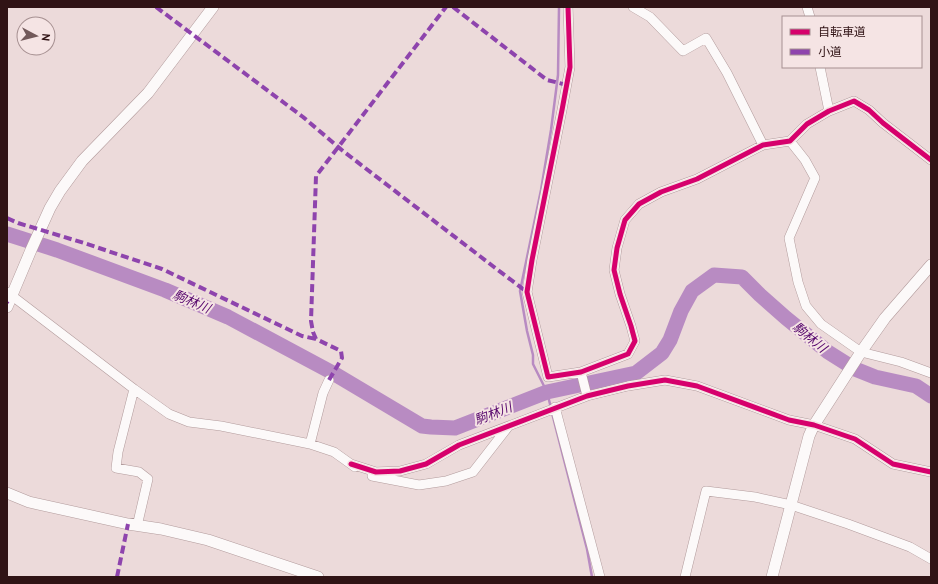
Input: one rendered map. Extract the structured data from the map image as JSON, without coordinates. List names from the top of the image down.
{
  "water": ["駒林川"],
  "legend": ["自転車道", "小道"],
  "north": "right"
}
